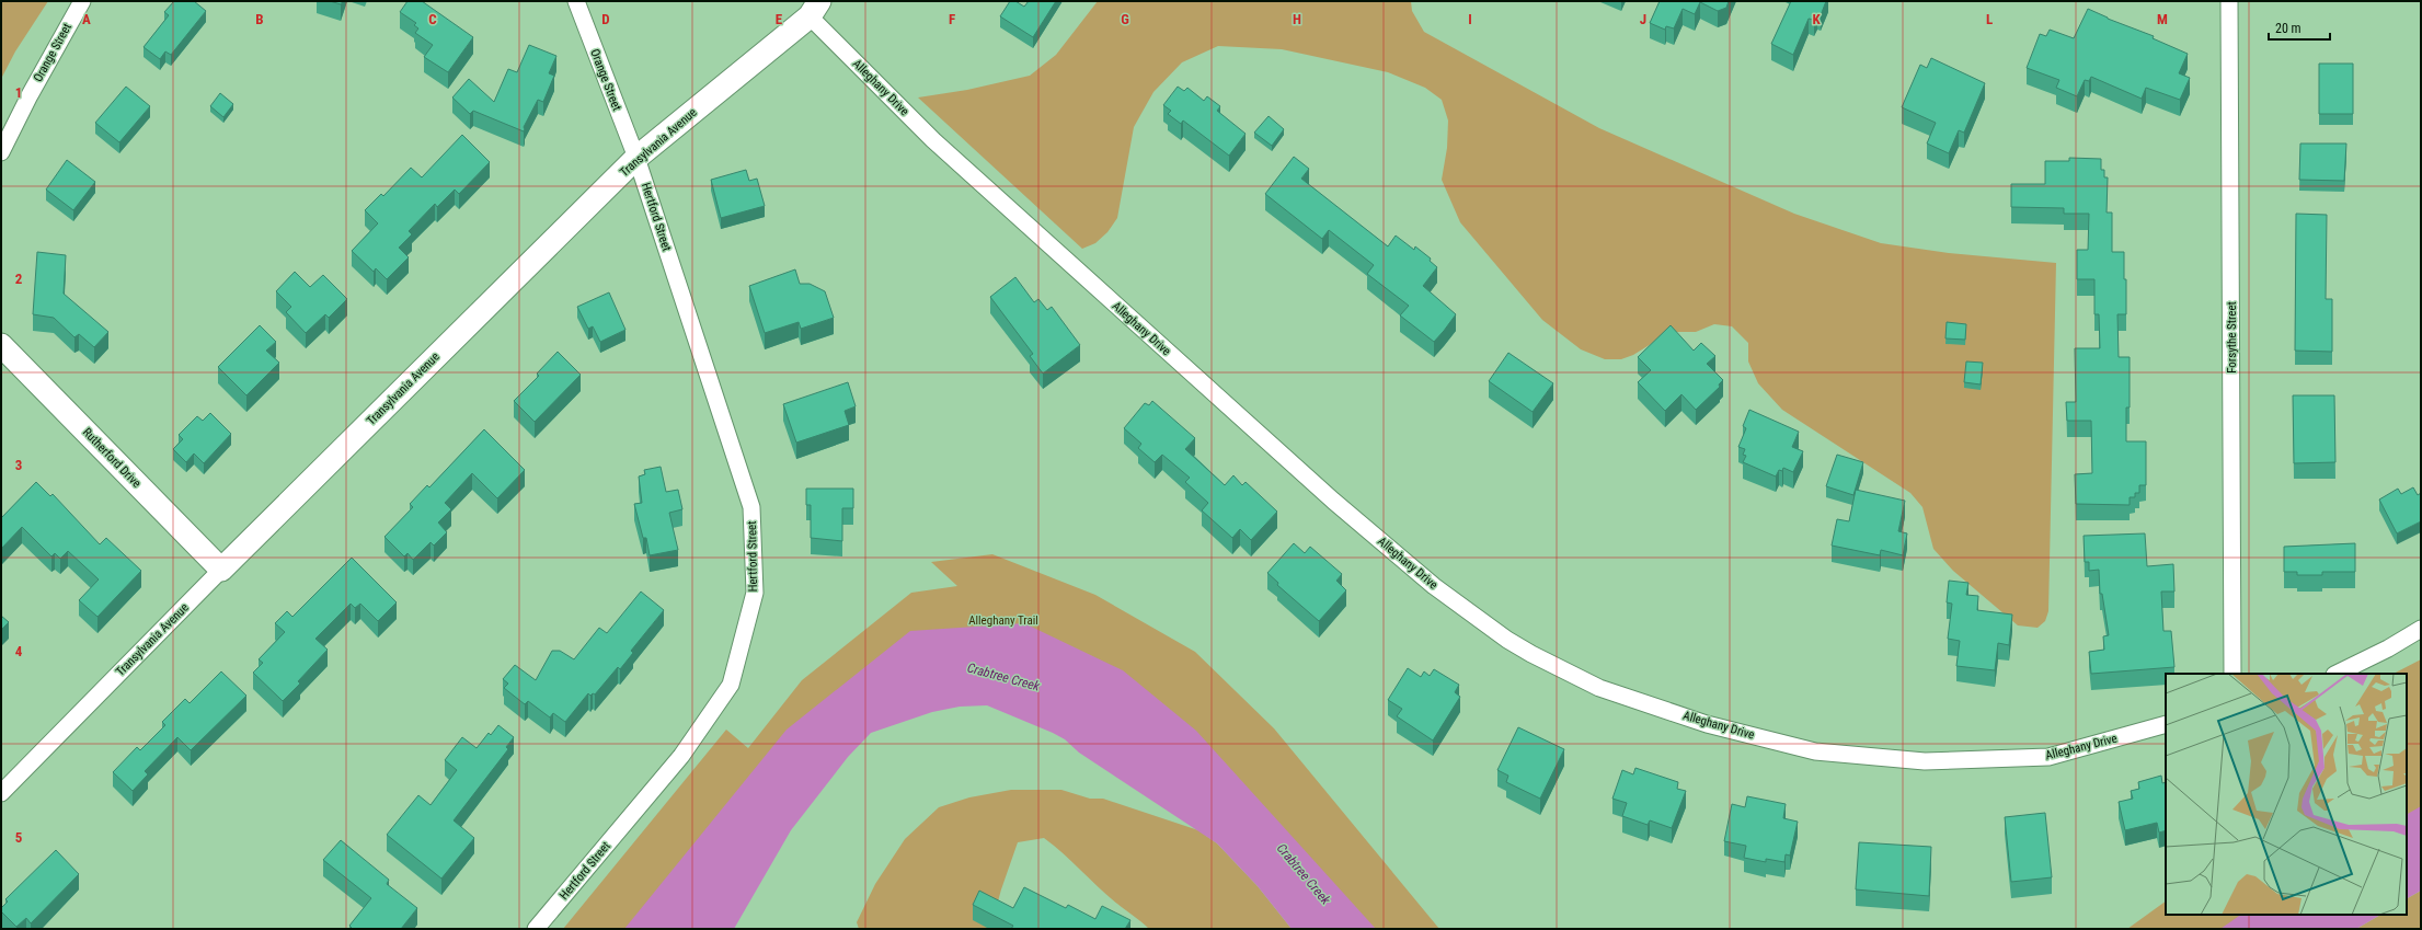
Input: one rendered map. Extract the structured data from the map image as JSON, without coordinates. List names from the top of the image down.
{
  "streets": {
    "street": [
      "Orange Street",
      "Alleghany Drive",
      "Transylvania Avenue",
      "Hertford Street",
      "Forsythe Street",
      "Rutherford Drive"
    ]
  },
  "crossings": [
    ["Orange Street", "Transylvania Avenue"],
    ["Orange Street", "Hertford Street"],
    ["Alleghany Drive", "Transylvania Avenue"],
    ["Transylvania Avenue", "Hertford Street"],
    ["Transylvania Avenue", "Rutherford Drive"]
  ],
  "water": ["Crabtree Creek"],
  "parks": ["Alleghany Trail"],
  "scale_bar": "20 m",
  "grid": {
    "columns": [
      "A",
      "B",
      "C",
      "D",
      "E",
      "F",
      "G",
      "H",
      "I",
      "J",
      "K",
      "L",
      "M"
    ],
    "rows": [
      "1",
      "2",
      "3",
      "4",
      "5"
    ]
  }
}
